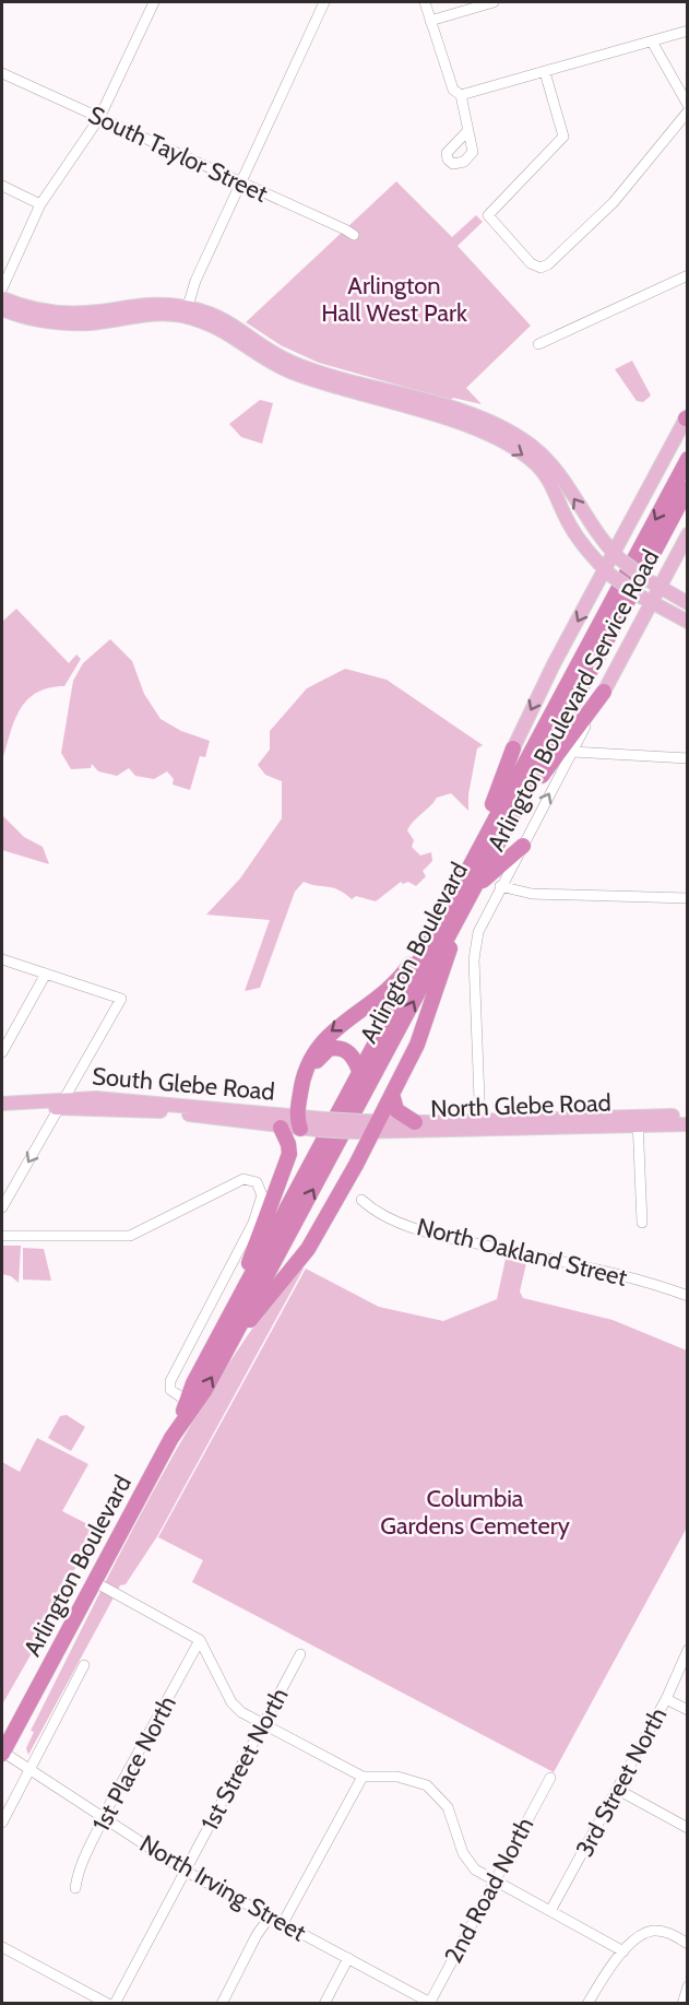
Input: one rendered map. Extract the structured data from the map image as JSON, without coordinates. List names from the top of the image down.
{
  "streets": {
    "highway": ["Arlington Boulevard"],
    "main road": ["Arlington Boulevard Service Road", "South Glebe Road", "North Glebe Road"],
    "street": [
      "South Taylor Street",
      "North Oakland Street",
      "1st Street North",
      "1st Place North",
      "3rd Street North",
      "North Irving Street",
      "2nd Road North"
    ]
  },
  "crossings": [
    ["Arlington Boulevard Service Road", "North Glebe Road"],
    ["Arlington Boulevard", "North Irving Street"],
    ["South Glebe Road", "North Glebe Road"],
    ["1st Street North", "North Irving Street"],
    ["1st Place North", "North Irving Street"],
    ["North Irving Street", "2nd Road North"]
  ],
  "parks": ["Arlington Hall West Park", "Columbia Gardens Cemetery"]
}
